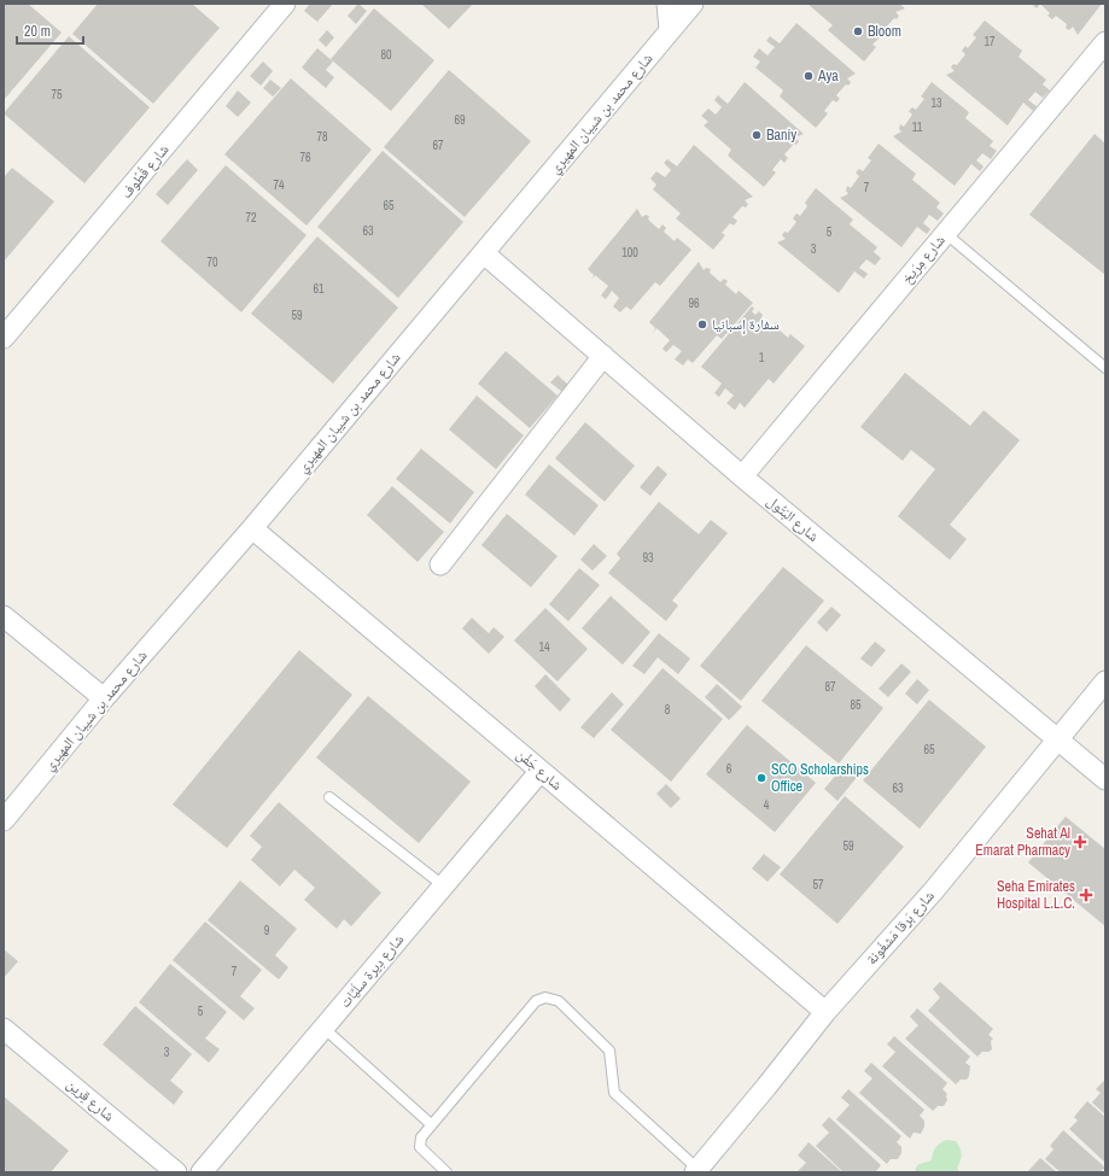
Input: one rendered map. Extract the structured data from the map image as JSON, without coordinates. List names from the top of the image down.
{
  "streets": {
    "street": [
      "شارع محمد بن شيبان المهيري",
      "شارع قُطُوف",
      "شارع مِرَيخ",
      "شارع البَتُول",
      "شارع جَفْن",
      "شارع بَرقا مَشغُونة",
      "شارع دِيرة سلَيَّات",
      "شارع قِرين"
    ]
  },
  "crossings": [
    ["شارع محمد بن شيبان المهيري", "شارع البَتُول"],
    ["شارع محمد بن شيبان المهيري", "شارع جَفْن"],
    ["شارع مِرَيخ", "شارع البَتُول"],
    ["شارع البَتُول", "شارع بَرقا مَشغُونة"],
    ["شارع جَفْن", "شارع بَرقا مَشغُونة"],
    ["شارع جَفْن", "شارع دِيرة سلَيَّات"]
  ],
  "places": {
    "other": [
      "Bloom",
      "Aya",
      "Baniy",
      "سفارة إسبانيا",
      "SCO Scholarships Office"
    ],
    "health": ["Sehat Al Emarat Pharmacy", "Seha Emirates Hospital L.L.C."]
  },
  "house_numbers": [
    "17",
    "80",
    "75",
    "13",
    "69",
    "11",
    "78",
    "67",
    "76",
    "74",
    "7",
    "65",
    "72",
    "63",
    "5",
    "3",
    "100",
    "70",
    "61",
    "96",
    "59",
    "1",
    "93",
    "14",
    "87",
    "85",
    "8",
    "65",
    "6",
    "63",
    "4",
    "59",
    "57",
    "9",
    "7",
    "5",
    "3"
  ],
  "scale_bar": "20 m"
}
